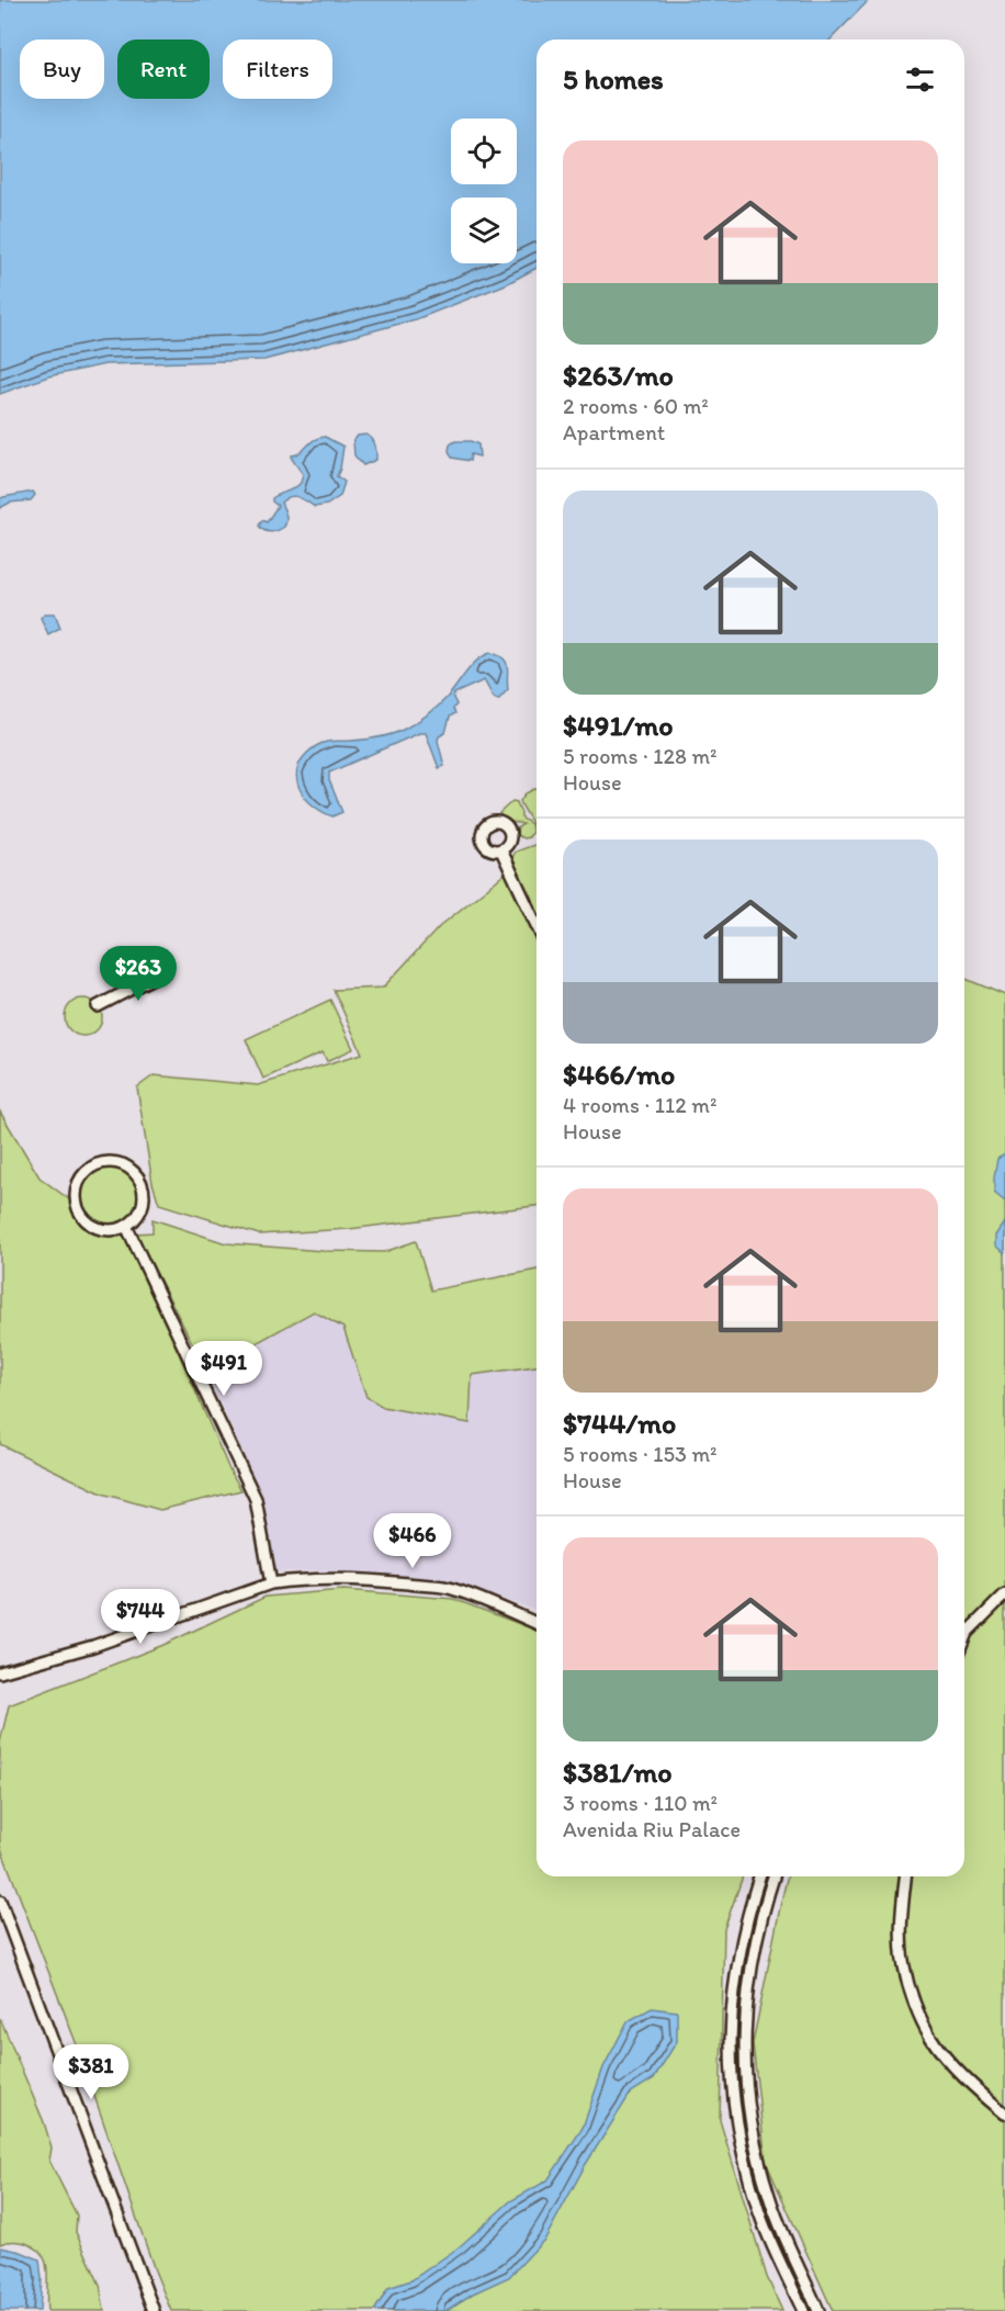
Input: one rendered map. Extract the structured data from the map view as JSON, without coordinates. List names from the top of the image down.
{
  "page": {
    "chip": ["Buy", "Rent", "Filters"],
    "heading": "5 homes",
    "list": [
      {
        "name": "$263/mo",
        "note": "2 rooms · 60 m² · Apartment"
      },
      {
        "name": "$491/mo",
        "note": "5 rooms · 128 m² · House"
      },
      {
        "name": "$466/mo",
        "note": "4 rooms · 112 m² · House"
      },
      {
        "name": "$744/mo",
        "note": "5 rooms · 153 m² · House"
      },
      {
        "name": "$381/mo",
        "note": "3 rooms · 110 m² · Avenida Riu Palace"
      }
    ],
    "price": [
      "$263",
      "$491",
      "$466",
      "$744",
      "$381"
    ]
  }
}
